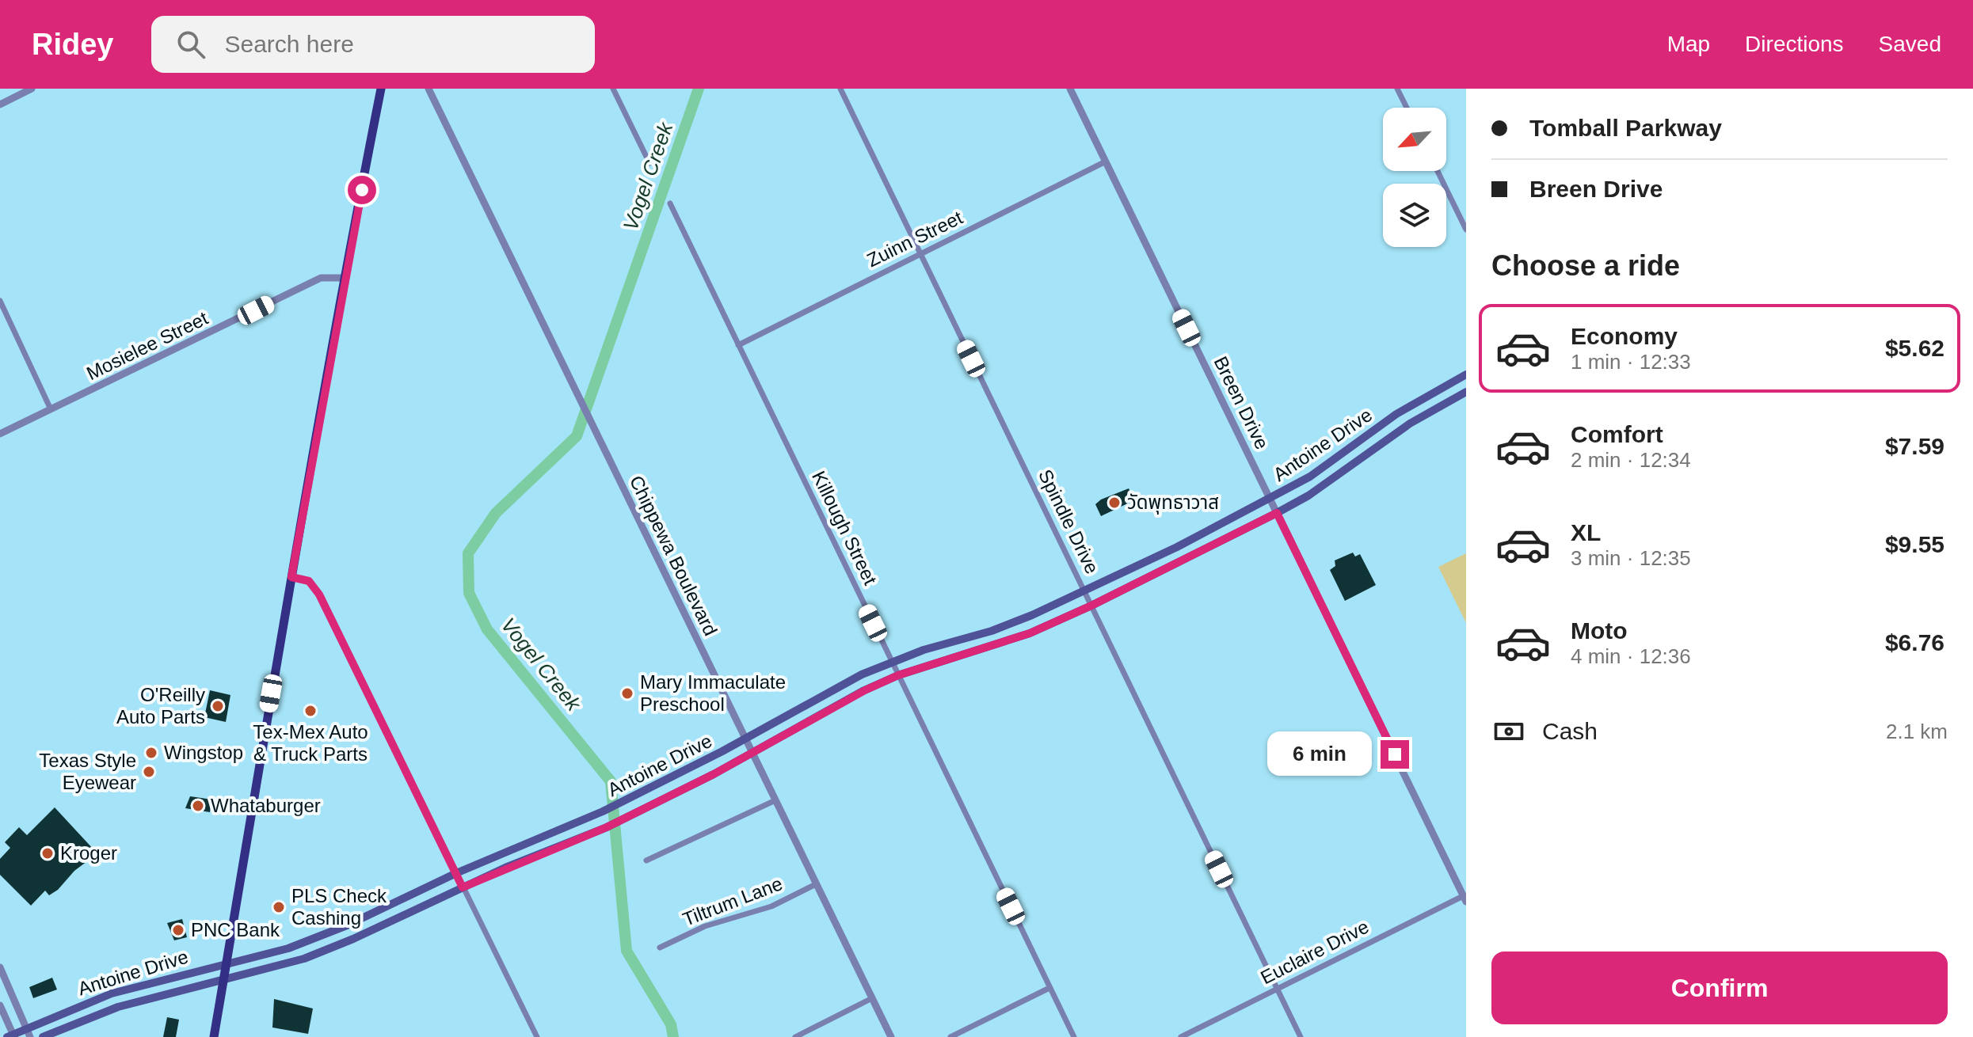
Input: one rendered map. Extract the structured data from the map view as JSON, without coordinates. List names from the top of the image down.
{
  "streets": {
    "main road": ["Antoine Drive"],
    "street": [
      "Zuinn Street",
      "Mosielee Street",
      "Breen Drive",
      "Spindle Drive",
      "Killough Street",
      "Chippewa Boulevard",
      "Tiltrum Lane",
      "Euclaire Drive"
    ]
  },
  "crossings": [
    ["Zuinn Street", "Breen Drive"],
    ["Zuinn Street", "Spindle Drive"],
    ["Zuinn Street", "Killough Street"],
    ["Breen Drive", "Antoine Drive"],
    ["Breen Drive", "Euclaire Drive"],
    ["Antoine Drive", "Spindle Drive"],
    ["Antoine Drive", "Killough Street"],
    ["Antoine Drive", "Chippewa Boulevard"],
    ["Spindle Drive", "Euclaire Drive"],
    ["Chippewa Boulevard", "Tiltrum Lane"]
  ],
  "water": ["Vogel Creek"],
  "places": [
    "วัดพุทธาวาส",
    "Mary Immaculate Preschool",
    "O'Reilly Auto Parts",
    "Tex-Mex Auto & Truck Parts",
    "Wingstop",
    "Texas Style Eyewear",
    "Whataburger",
    "Kroger",
    "PLS Check Cashing",
    "PNC Bank"
  ],
  "north": "bottom left",
  "page": {
    "header": "Ridey",
    "search": "Search here",
    "nav": ["Map", "Directions", "Saved"],
    "banner": ["Tomball Parkway", "Breen Drive"],
    "heading": "Choose a ride",
    "list": [
      {
        "name": "Economy",
        "note": "1 min · 12:33",
        "value": "$5.62"
      },
      {
        "name": "Comfort",
        "note": "2 min · 12:34",
        "value": "$7.59"
      },
      {
        "name": "XL",
        "note": "3 min · 12:35",
        "value": "$9.55"
      },
      {
        "name": "Moto",
        "note": "4 min · 12:36",
        "value": "$6.76"
      }
    ],
    "pay": ["Cash", "2.1 km"],
    "bubble": "6 min",
    "buttons": "Confirm"
  }
}
